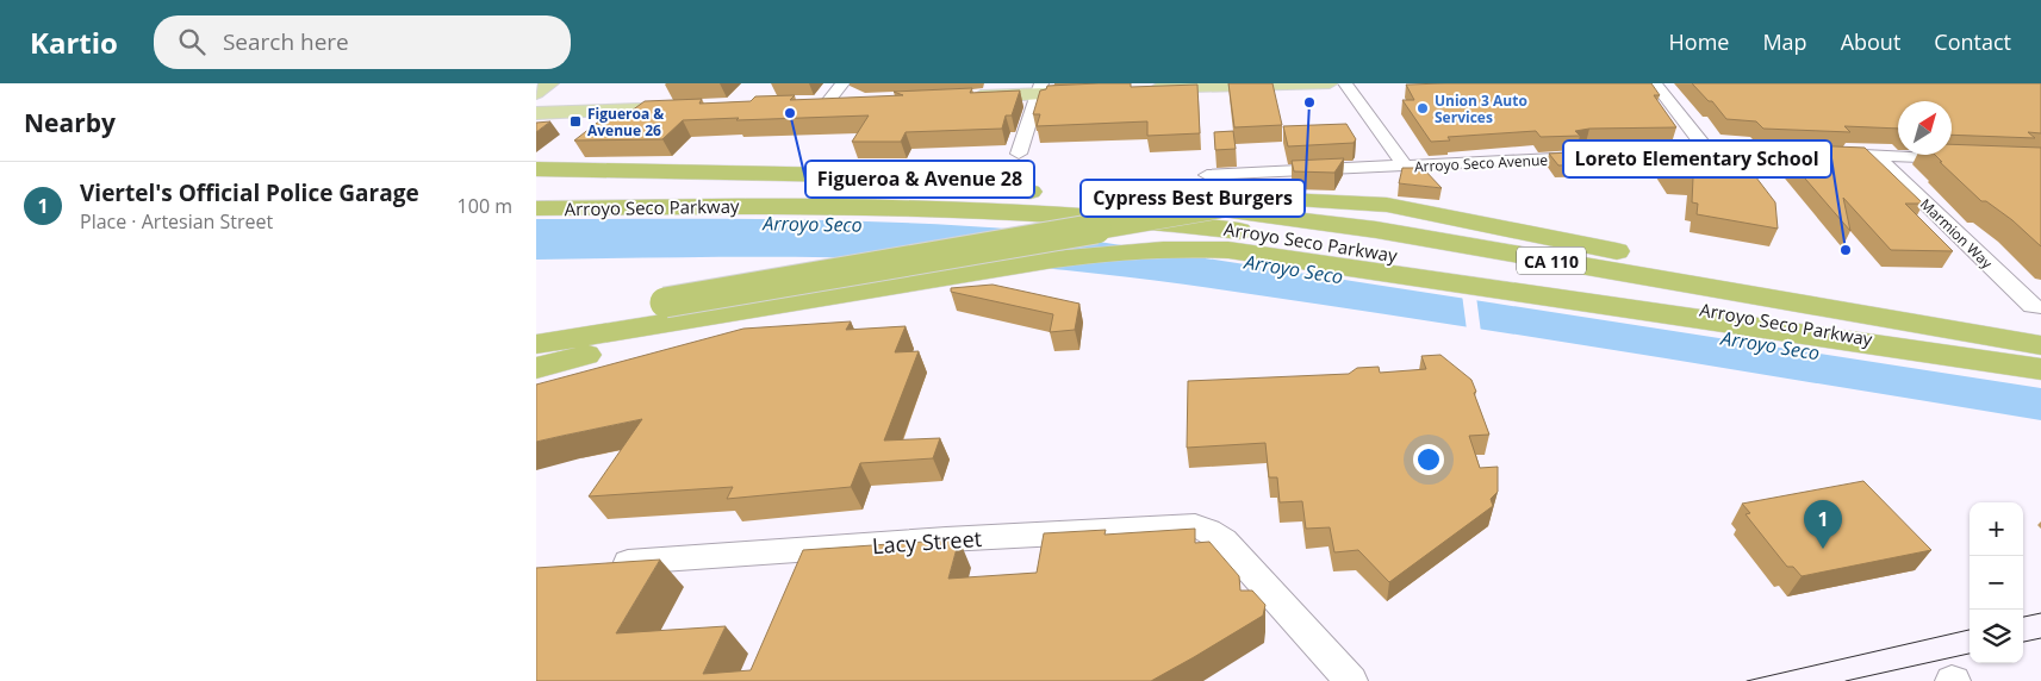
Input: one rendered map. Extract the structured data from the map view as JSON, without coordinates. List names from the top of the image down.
{
  "streets": {
    "highway": ["Arroyo Seco Parkway", "CA 110"],
    "street": ["Arroyo Seco Avenue", "Marmion Way", "Lacy Street"]
  },
  "crossings": [
    ["Arroyo Seco Avenue", "Marmion Way"]
  ],
  "water": ["Arroyo Seco"],
  "places": {
    "other": [
      "Cypress Best Burgers",
      "Union 3 Auto Services",
      "Figueroa & Avenue 28",
      "Loreto Elementary School"
    ],
    "transit": ["Figueroa & Avenue 26"]
  },
  "north": "top right",
  "page": {
    "header": "Kartio",
    "search": "Search here",
    "nav": [
      "Home",
      "Map",
      "About",
      "Contact"
    ],
    "heading": "Nearby",
    "list": [
      {
        "mark": "1",
        "name": "Viertel's Official Police Garage",
        "note": "Place · Artesian Street",
        "value": "100 m"
      }
    ],
    "pins": "1",
    "map_buttons": ["+", "−"]
  }
}
